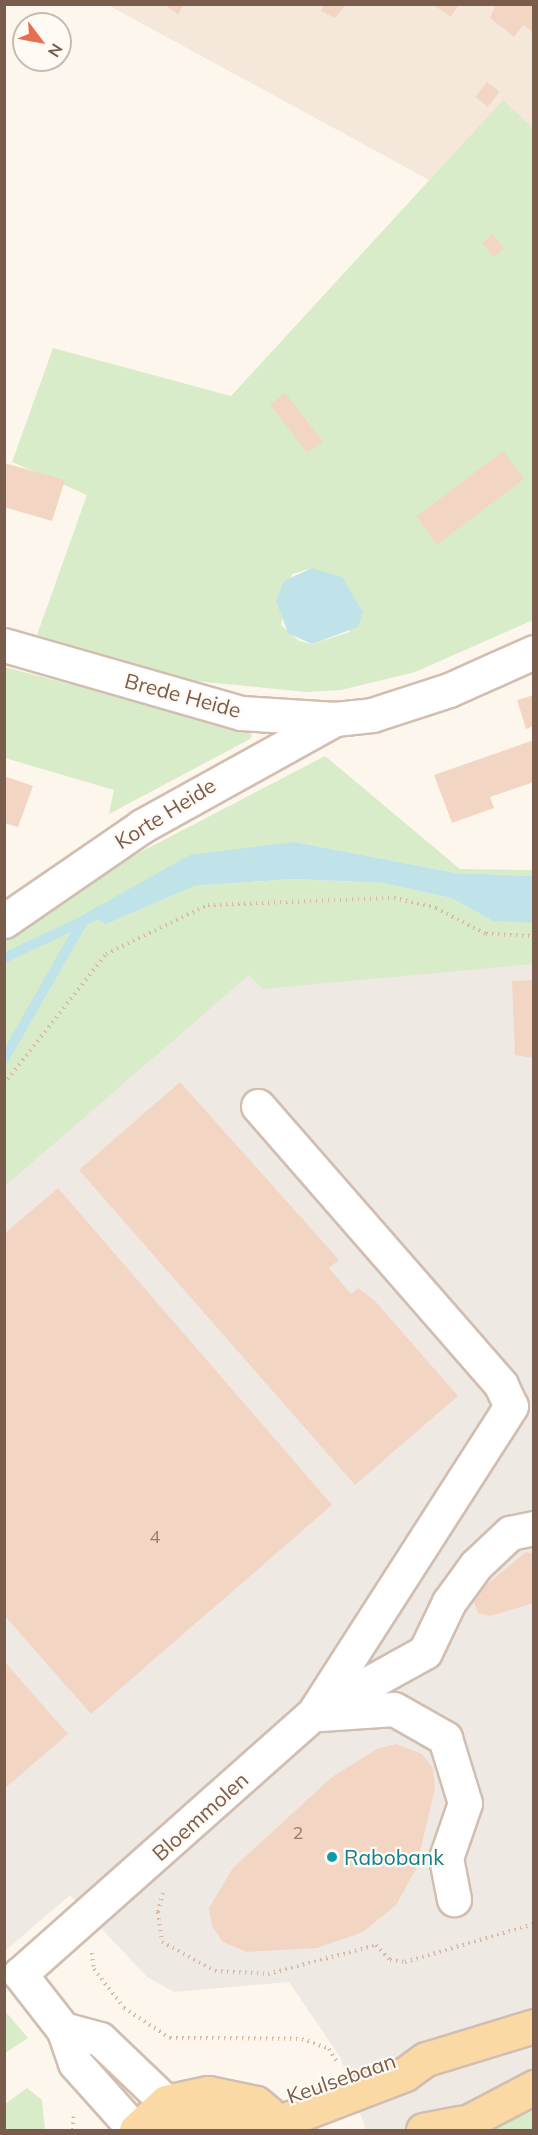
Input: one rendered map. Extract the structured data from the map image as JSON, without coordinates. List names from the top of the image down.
{
  "streets": {
    "main road": ["Keulsebaan"],
    "street": ["Brede Heide", "Korte Heide", "Bloemmolen"]
  },
  "crossings": [
    ["Brede Heide", "Korte Heide"]
  ],
  "places": ["Rabobank"],
  "house_numbers": ["4", "2"],
  "north": "bottom right"
}
